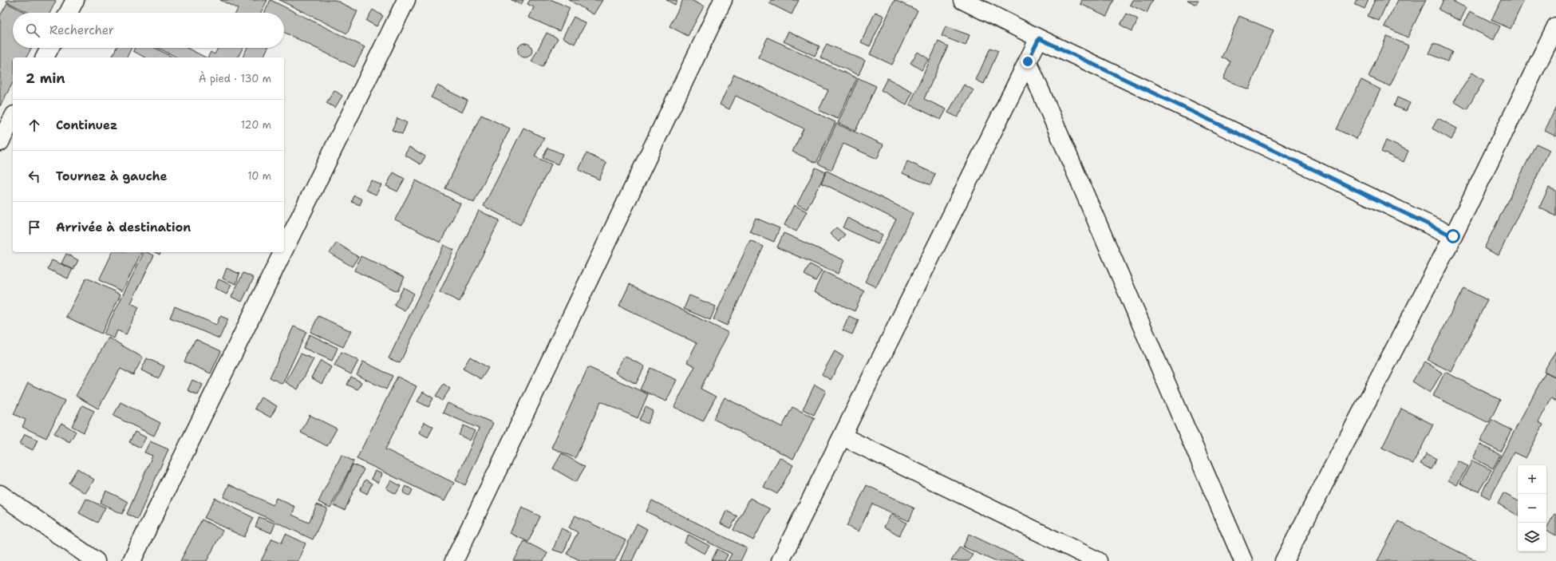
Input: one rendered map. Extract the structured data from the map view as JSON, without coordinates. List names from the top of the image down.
{
  "page": {
    "search": "Rechercher",
    "heading": ["2 min", "À pied · 130 m"],
    "list": [
      ["Continuez", "120 m"],
      ["Tournez à gauche", "10 m"],
      "Arrivée à destination"
    ],
    "map_buttons": ["+", "−"]
  }
}
